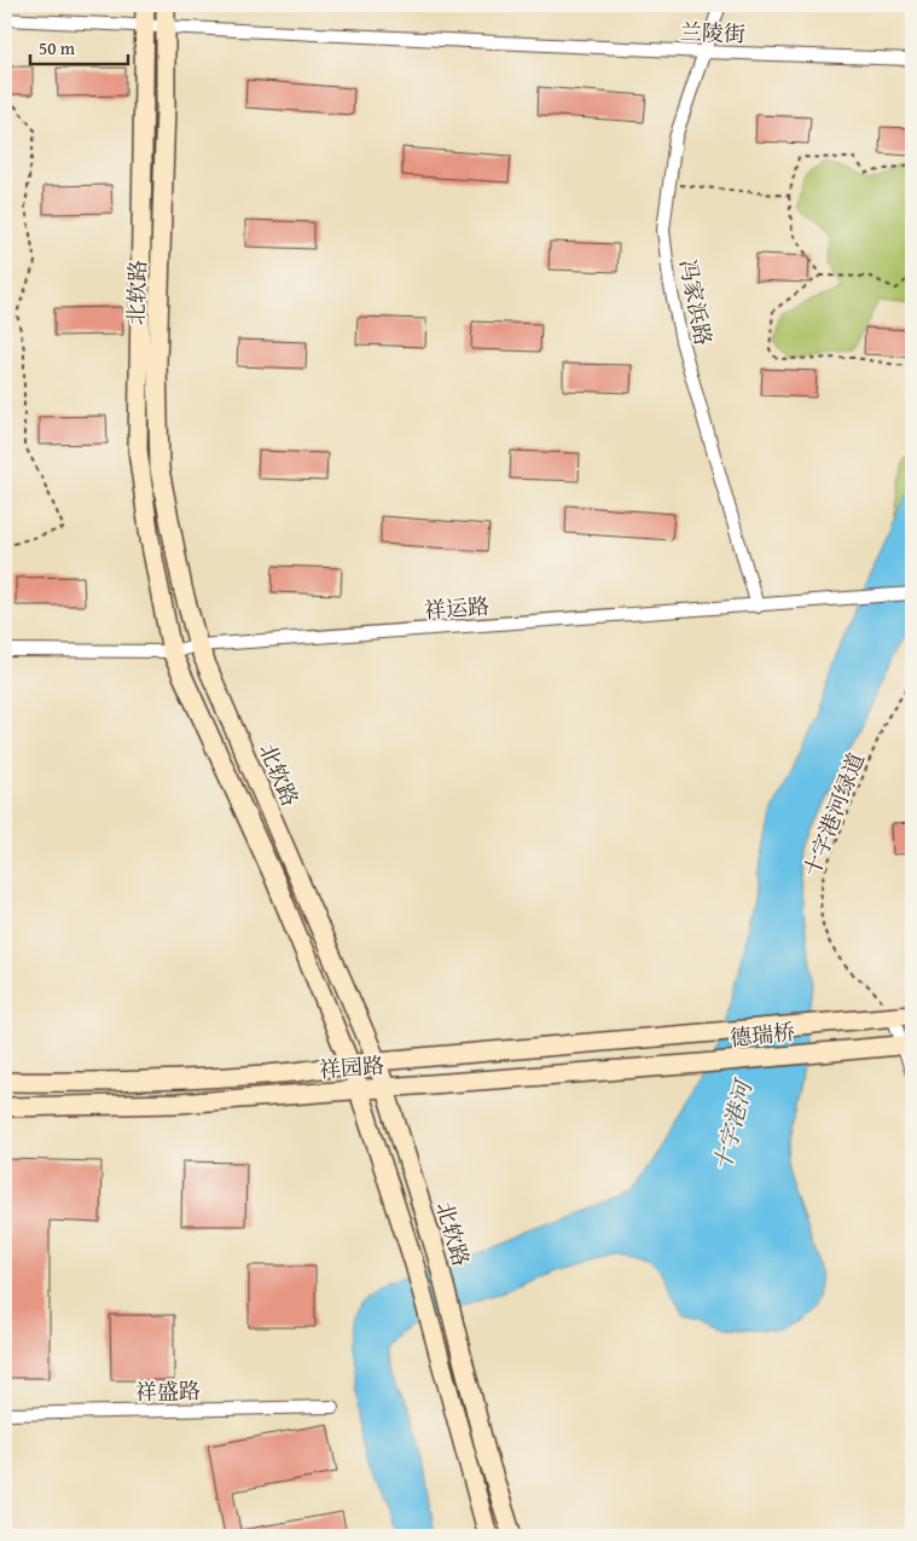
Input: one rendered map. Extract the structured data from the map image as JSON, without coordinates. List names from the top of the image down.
{
  "streets": {
    "street": [
      "兰陵街",
      "北软路",
      "冯家浜路",
      "祥运路",
      "德瑞桥",
      "祥园路",
      "祥盛路"
    ],
    "path": ["十字港河绿道"]
  },
  "crossings": [
    ["兰陵街", "北软路"],
    ["兰陵街", "冯家浜路"],
    ["北软路", "祥运路"],
    ["北软路", "祥园路"],
    ["冯家浜路", "祥运路"],
    ["十字港河绿道", "德瑞桥"],
    ["德瑞桥", "祥园路"]
  ],
  "water": ["十字港河"],
  "scale_bar": "50 m"
}
